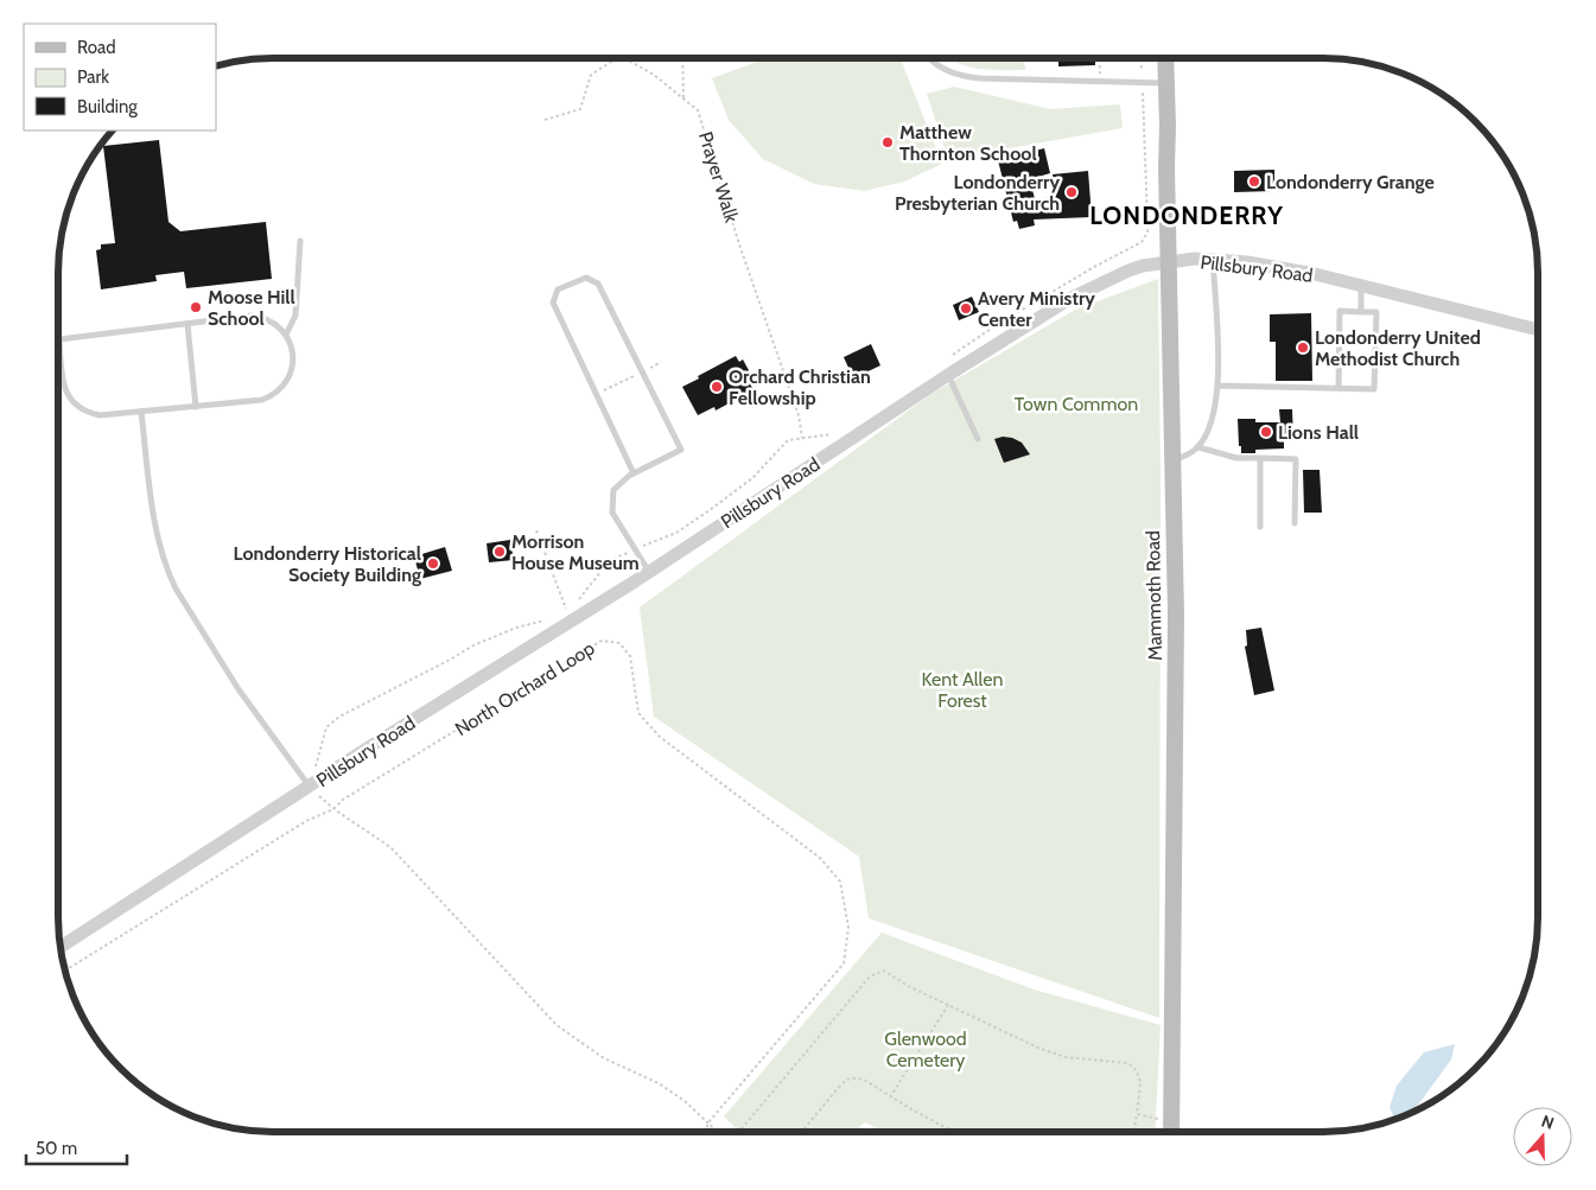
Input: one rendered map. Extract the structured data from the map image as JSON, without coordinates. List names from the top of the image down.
{
  "streets": {
    "main road": ["Mammoth Road"],
    "street": ["Pillsbury Road"],
    "path": ["Prayer Walk", "North Orchard Loop"]
  },
  "crossings": [
    ["Pillsbury Road", "Mammoth Road"]
  ],
  "districts": ["LONDONDERRY"],
  "parks": ["Town Common", "Kent Allen Forest", "Glenwood Cemetery"],
  "places": [
    "Matthew Thornton School",
    "Londonderry Grange",
    "Londonderry Presbyterian Church",
    "Moose Hill School",
    "Avery Ministry Center",
    "Londonderry United Methodist Church",
    "Orchard Christian Fellowship",
    "Lions Hall",
    "Morrison House Museum",
    "Londonderry Historical Society Building"
  ],
  "legend": ["Road", "Park", "Building"],
  "scale_bar": "50 m",
  "north": "top"
}
